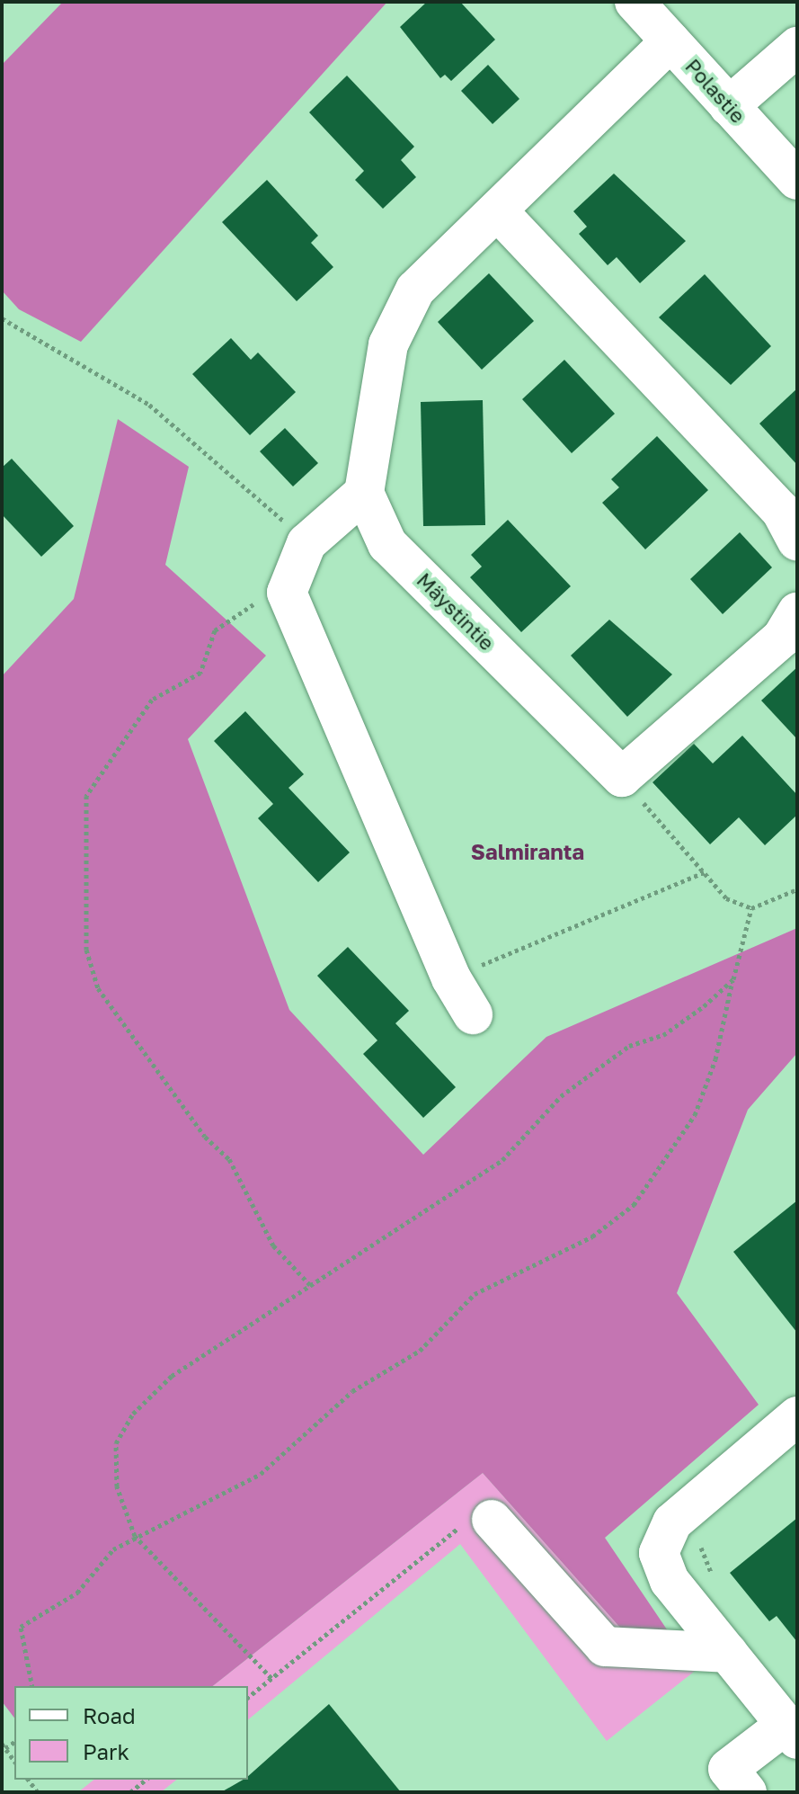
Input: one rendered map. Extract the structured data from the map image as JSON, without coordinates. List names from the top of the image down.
{
  "streets": {
    "street": ["Polastie", "Mäystintie"]
  },
  "districts": ["Salmiranta"],
  "legend": ["Road", "Park"]
}
